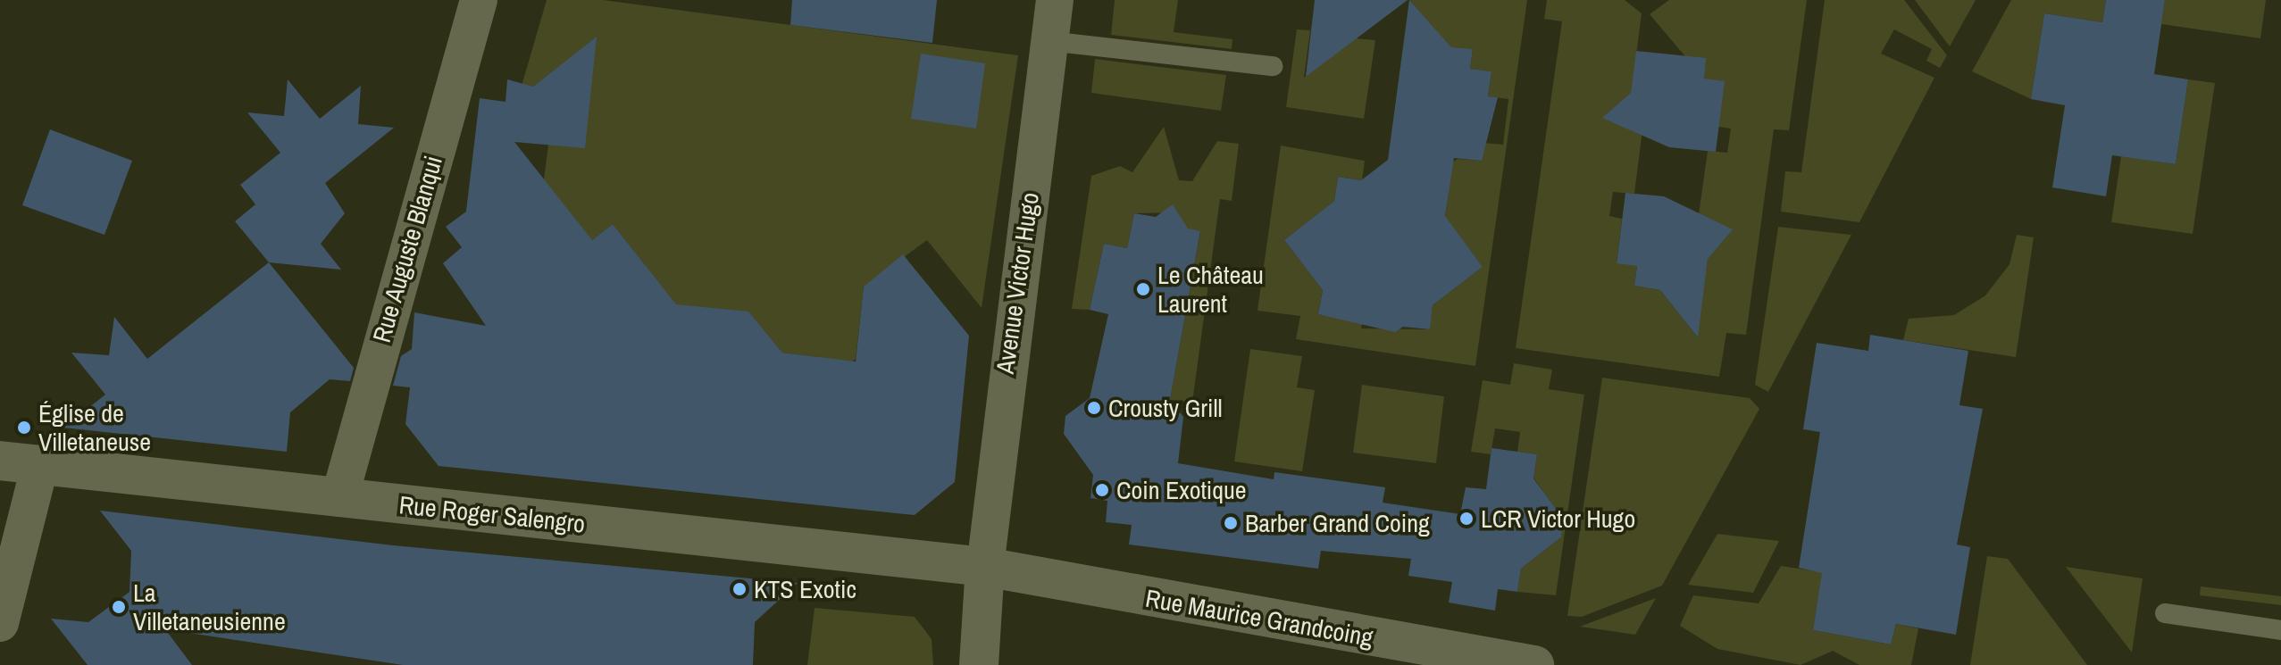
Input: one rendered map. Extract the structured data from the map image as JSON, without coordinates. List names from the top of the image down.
{
  "streets": {
    "street": [
      "Rue Auguste Blanqui",
      "Avenue Victor Hugo",
      "Rue Roger Salengro",
      "Rue Maurice Grandcoing"
    ]
  },
  "crossings": [
    ["Rue Auguste Blanqui", "Rue Roger Salengro"],
    ["Avenue Victor Hugo", "Rue Roger Salengro"],
    ["Avenue Victor Hugo", "Rue Maurice Grandcoing"],
    ["Rue Roger Salengro", "Rue Maurice Grandcoing"]
  ],
  "places": [
    "Le Château Laurent",
    "Crousty Grill",
    "Église de Villetaneuse",
    "Coin Exotique",
    "LCR Victor Hugo",
    "Barber Grand Coing",
    "KTS Exotic",
    "La Villetaneusienne"
  ]
}
